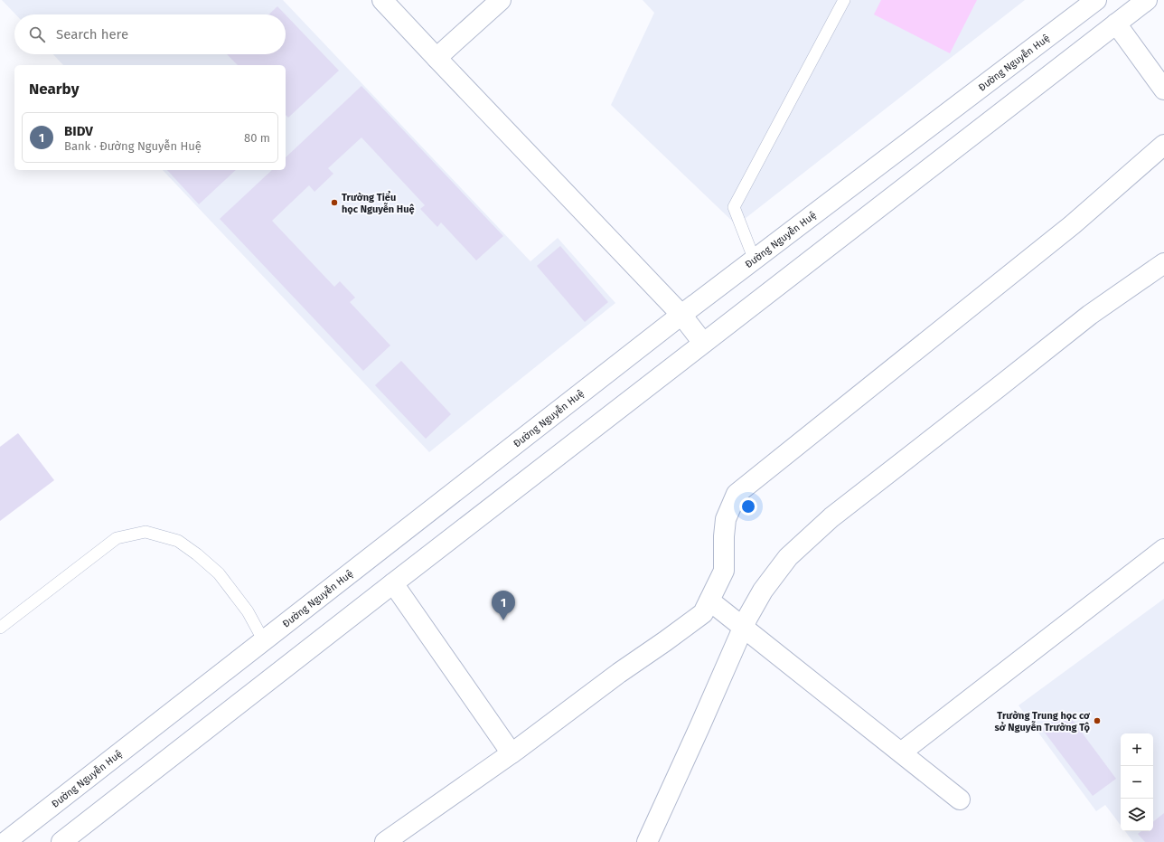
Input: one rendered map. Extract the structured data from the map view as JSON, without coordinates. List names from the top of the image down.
{
  "streets": {
    "street": ["Đường Nguyễn Huệ"]
  },
  "places": ["Trường Tiểu học Nguyễn Huệ", "Trường Trung học cơ sở Nguyễn Trường Tộ"],
  "page": {
    "search": "Search here",
    "heading": "Nearby",
    "list": [
      {
        "mark": "1",
        "name": "BIDV",
        "note": "Bank · Đường Nguyễn Huệ",
        "value": "80 m"
      }
    ],
    "pins": "1",
    "map_buttons": ["+", "−"]
  }
}
